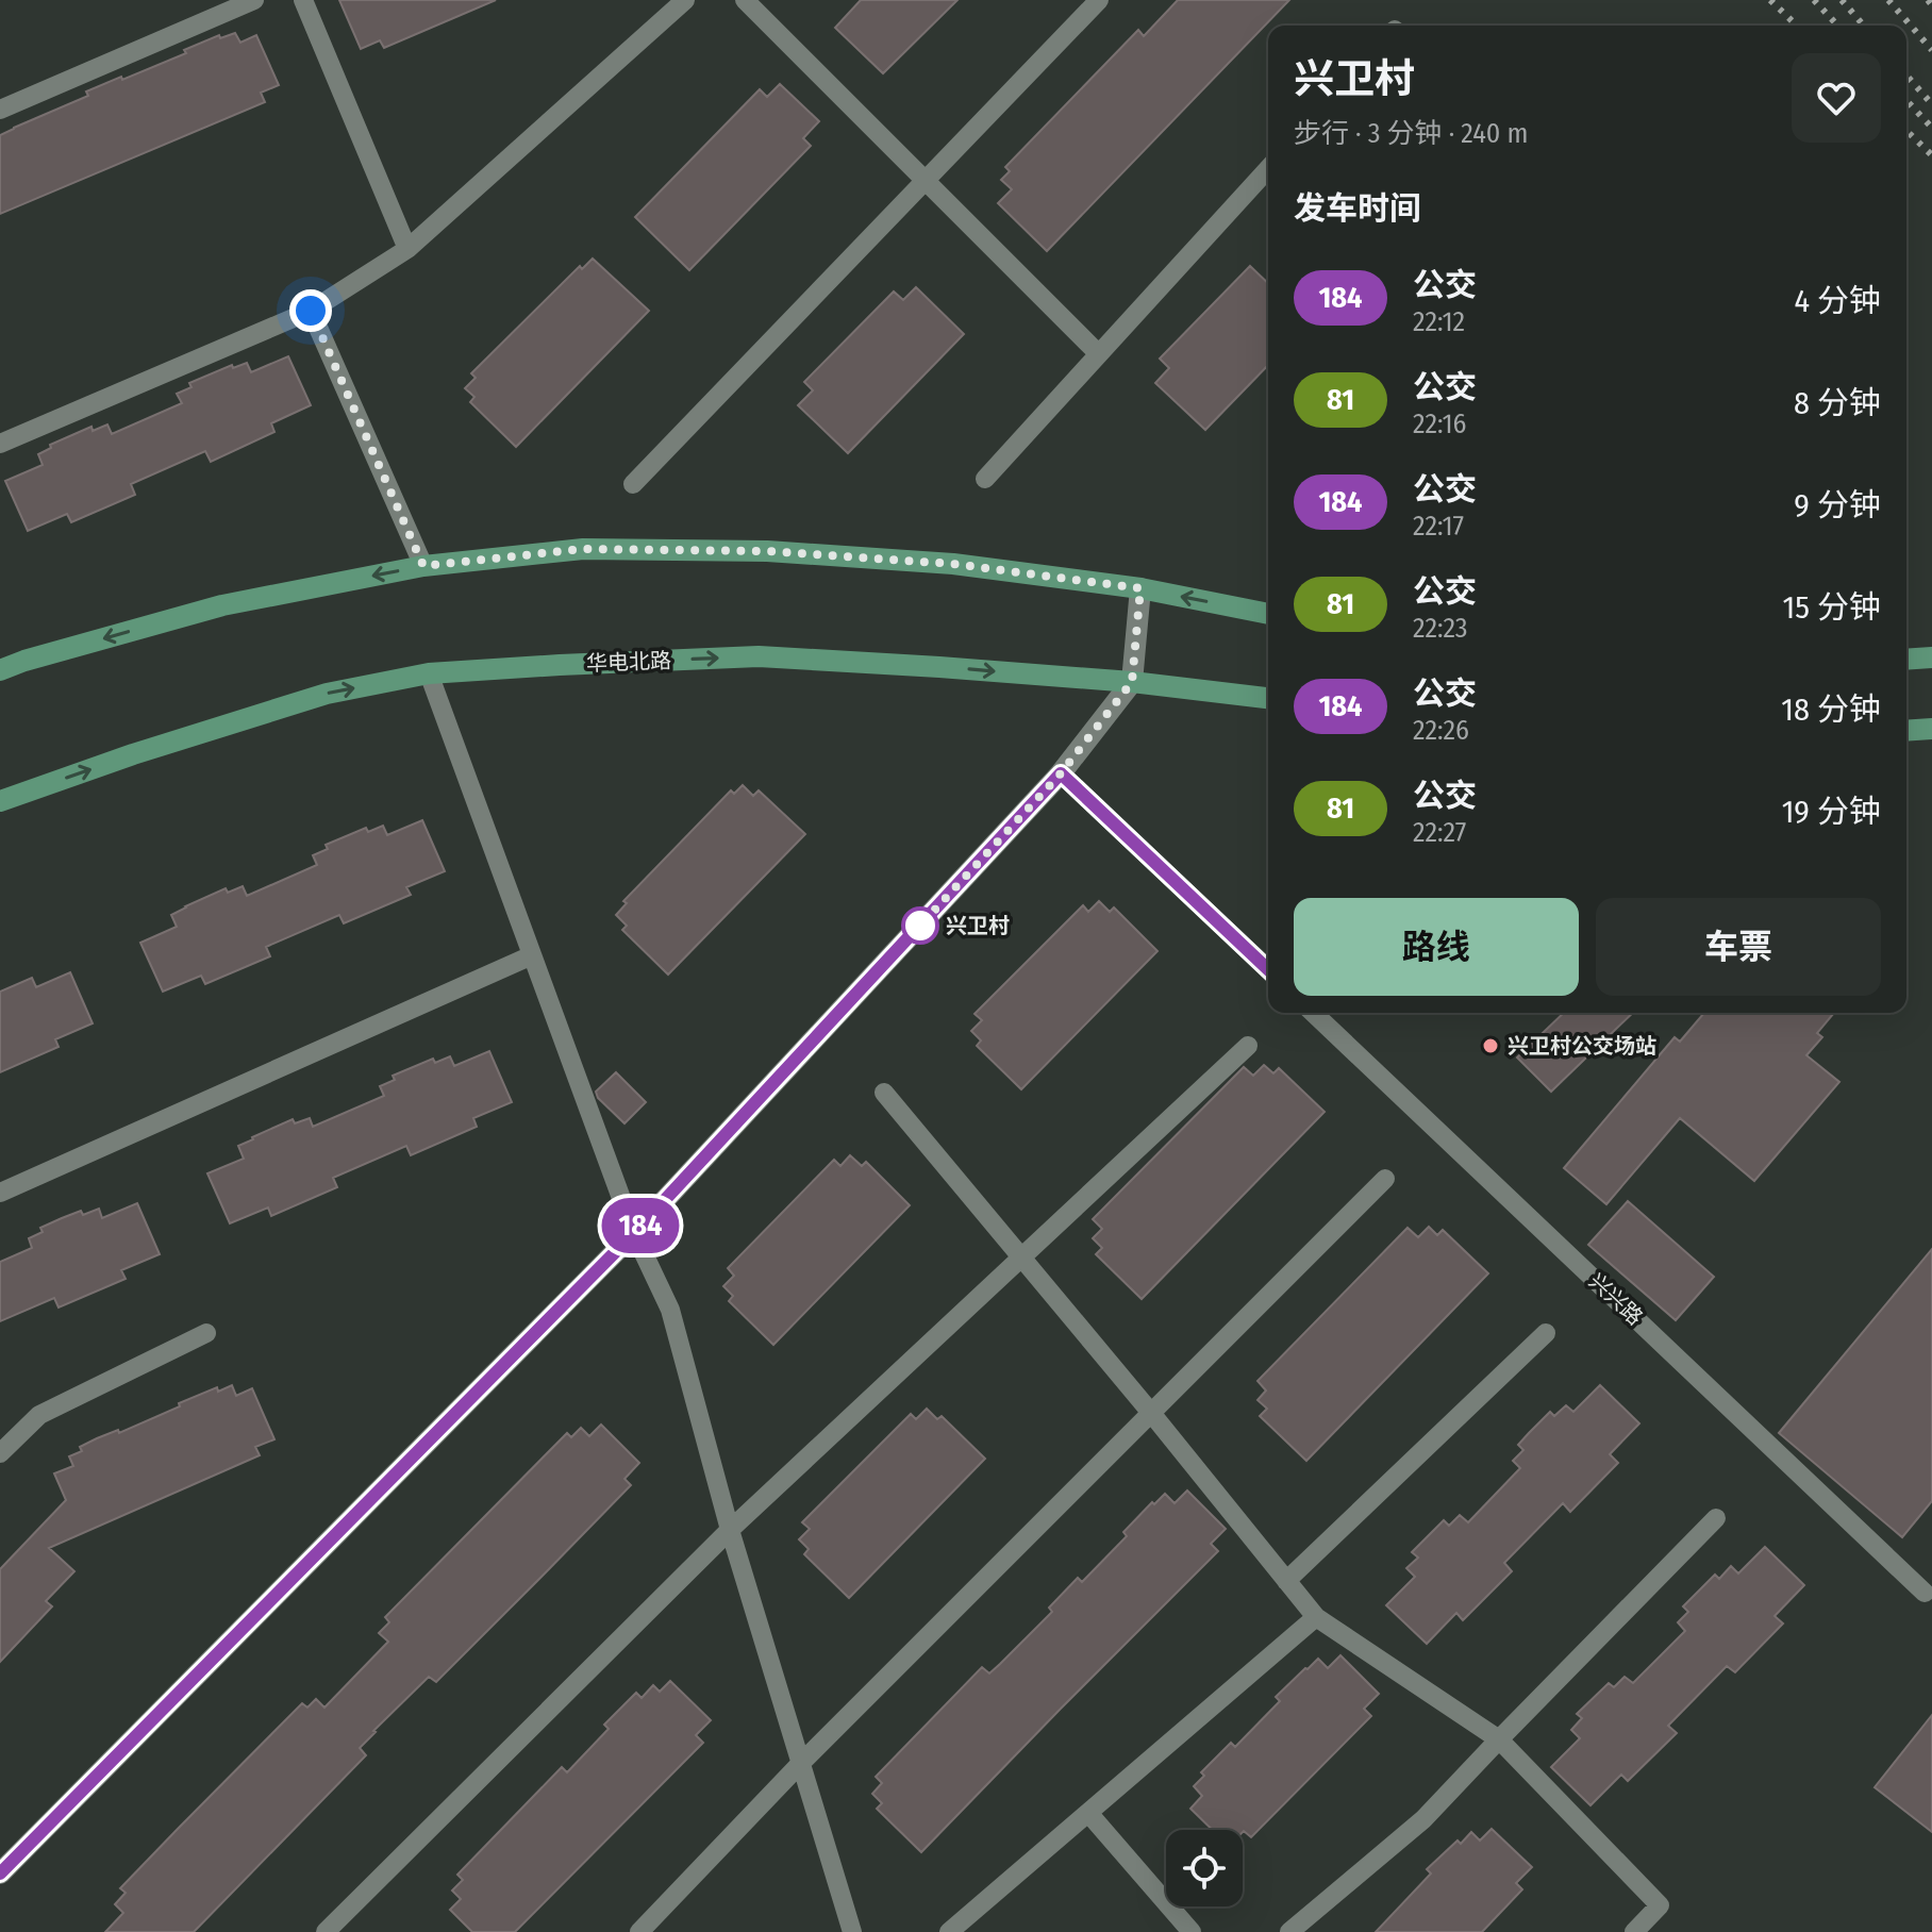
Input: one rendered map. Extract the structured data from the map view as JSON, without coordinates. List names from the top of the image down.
{
  "streets": {
    "main road": ["华电北路"],
    "lane": ["兴兴路"]
  },
  "places": ["兴卫村", "兴卫村公交场站"],
  "lines": ["bus line 184"],
  "page": {
    "on_map": "184",
    "heading": [
      ["兴卫村", "步行 · 3 分钟 · 240 m"],
      "发车时间"
    ],
    "list": [
      {
        "mark": "184",
        "name": "公交",
        "note": "22:12",
        "value": "4 分钟"
      },
      {
        "mark": "81",
        "name": "公交",
        "note": "22:16",
        "value": "8 分钟"
      },
      {
        "mark": "184",
        "name": "公交",
        "note": "22:17",
        "value": "9 分钟"
      },
      {
        "mark": "81",
        "name": "公交",
        "note": "22:23",
        "value": "15 分钟"
      },
      {
        "mark": "184",
        "name": "公交",
        "note": "22:26",
        "value": "18 分钟"
      },
      {
        "mark": "81",
        "name": "公交",
        "note": "22:27",
        "value": "19 分钟"
      }
    ],
    "buttons": ["路线", "车票"]
  }
}
